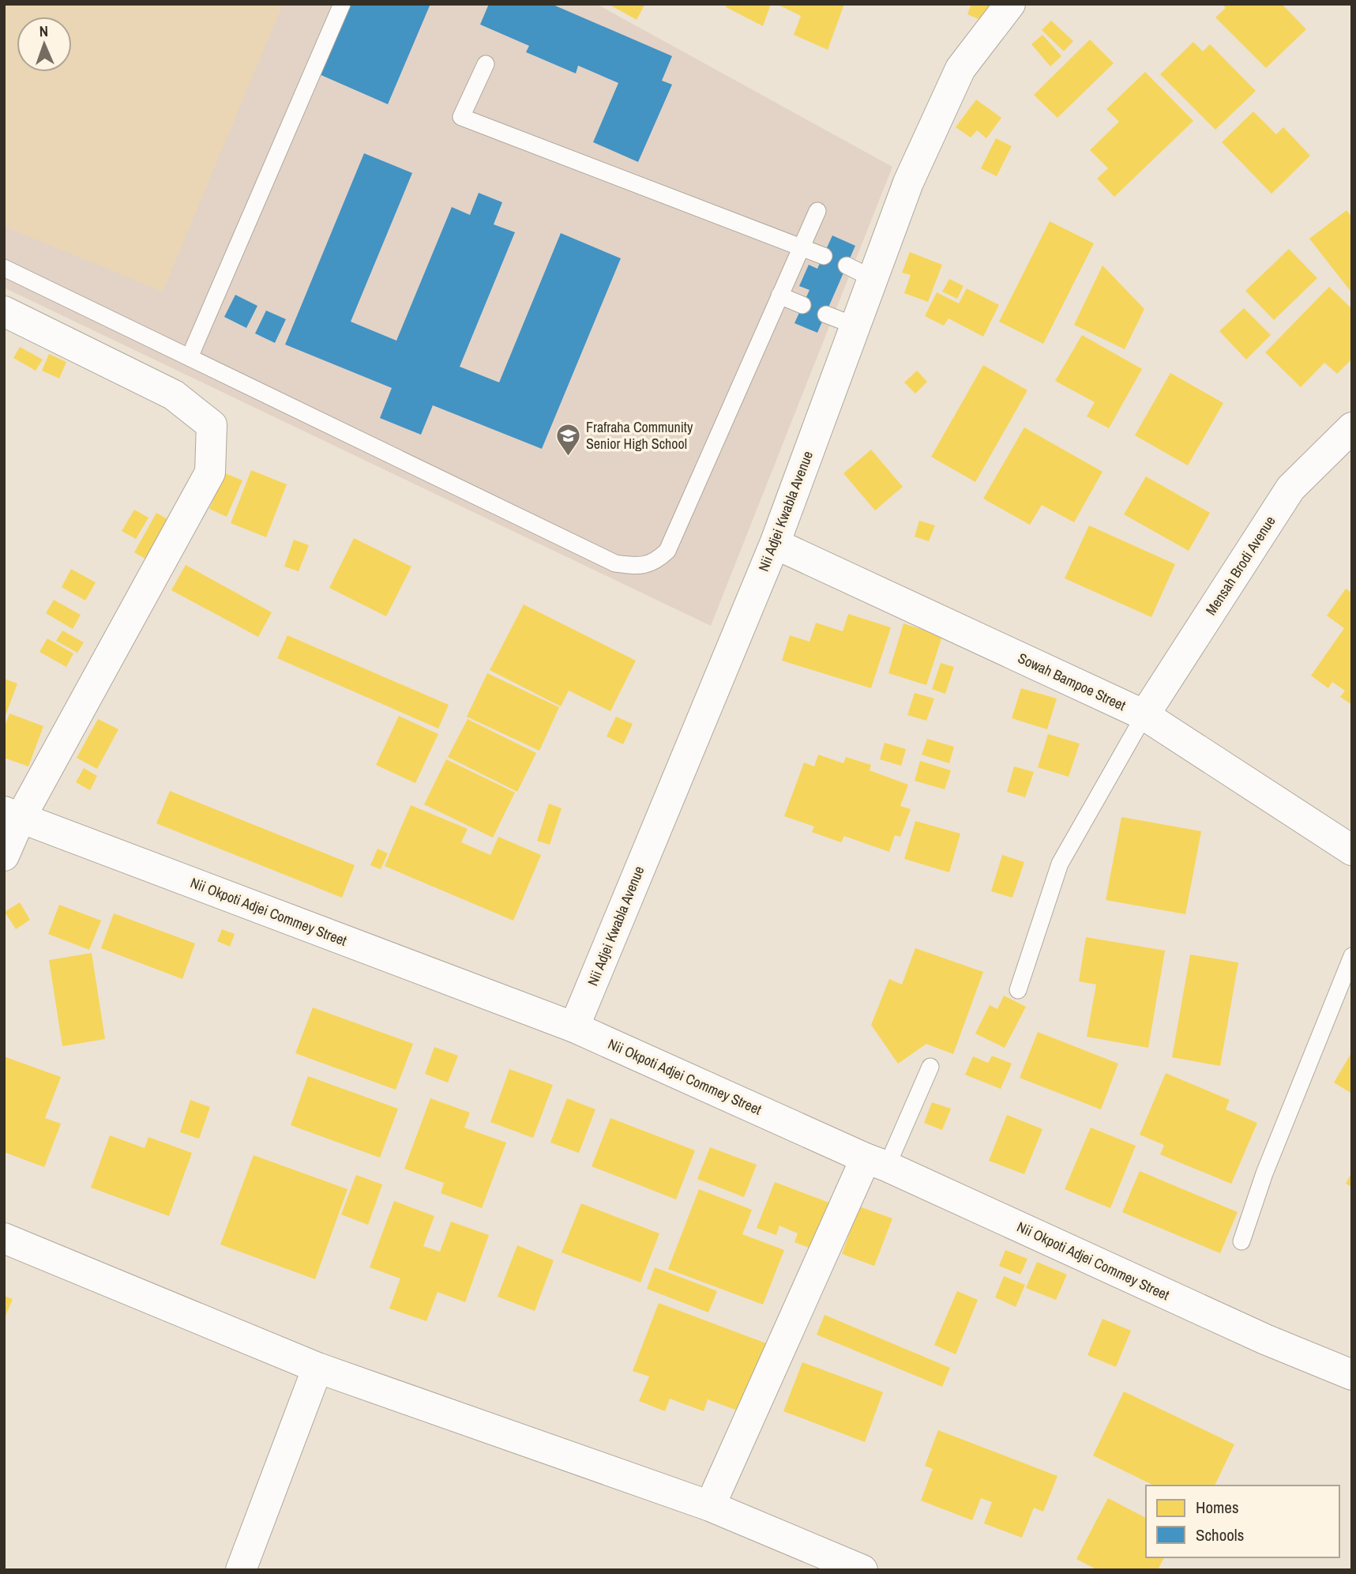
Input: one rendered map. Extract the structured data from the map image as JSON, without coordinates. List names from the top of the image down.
{
  "streets": {
    "street": [
      "Nii Adjei Kwabla Avenue",
      "Mensah Brodi Avenue",
      "Sowah Bampoe Street",
      "Nii Okpoti Adjei Commey Street"
    ]
  },
  "crossings": [
    ["Nii Adjei Kwabla Avenue", "Sowah Bampoe Street"],
    ["Nii Adjei Kwabla Avenue", "Nii Okpoti Adjei Commey Street"],
    ["Mensah Brodi Avenue", "Sowah Bampoe Street"]
  ],
  "places": {
    "school or university": ["Frafraha Community Senior High School"]
  },
  "legend": ["Homes", "Schools"],
  "north": "top"
}
